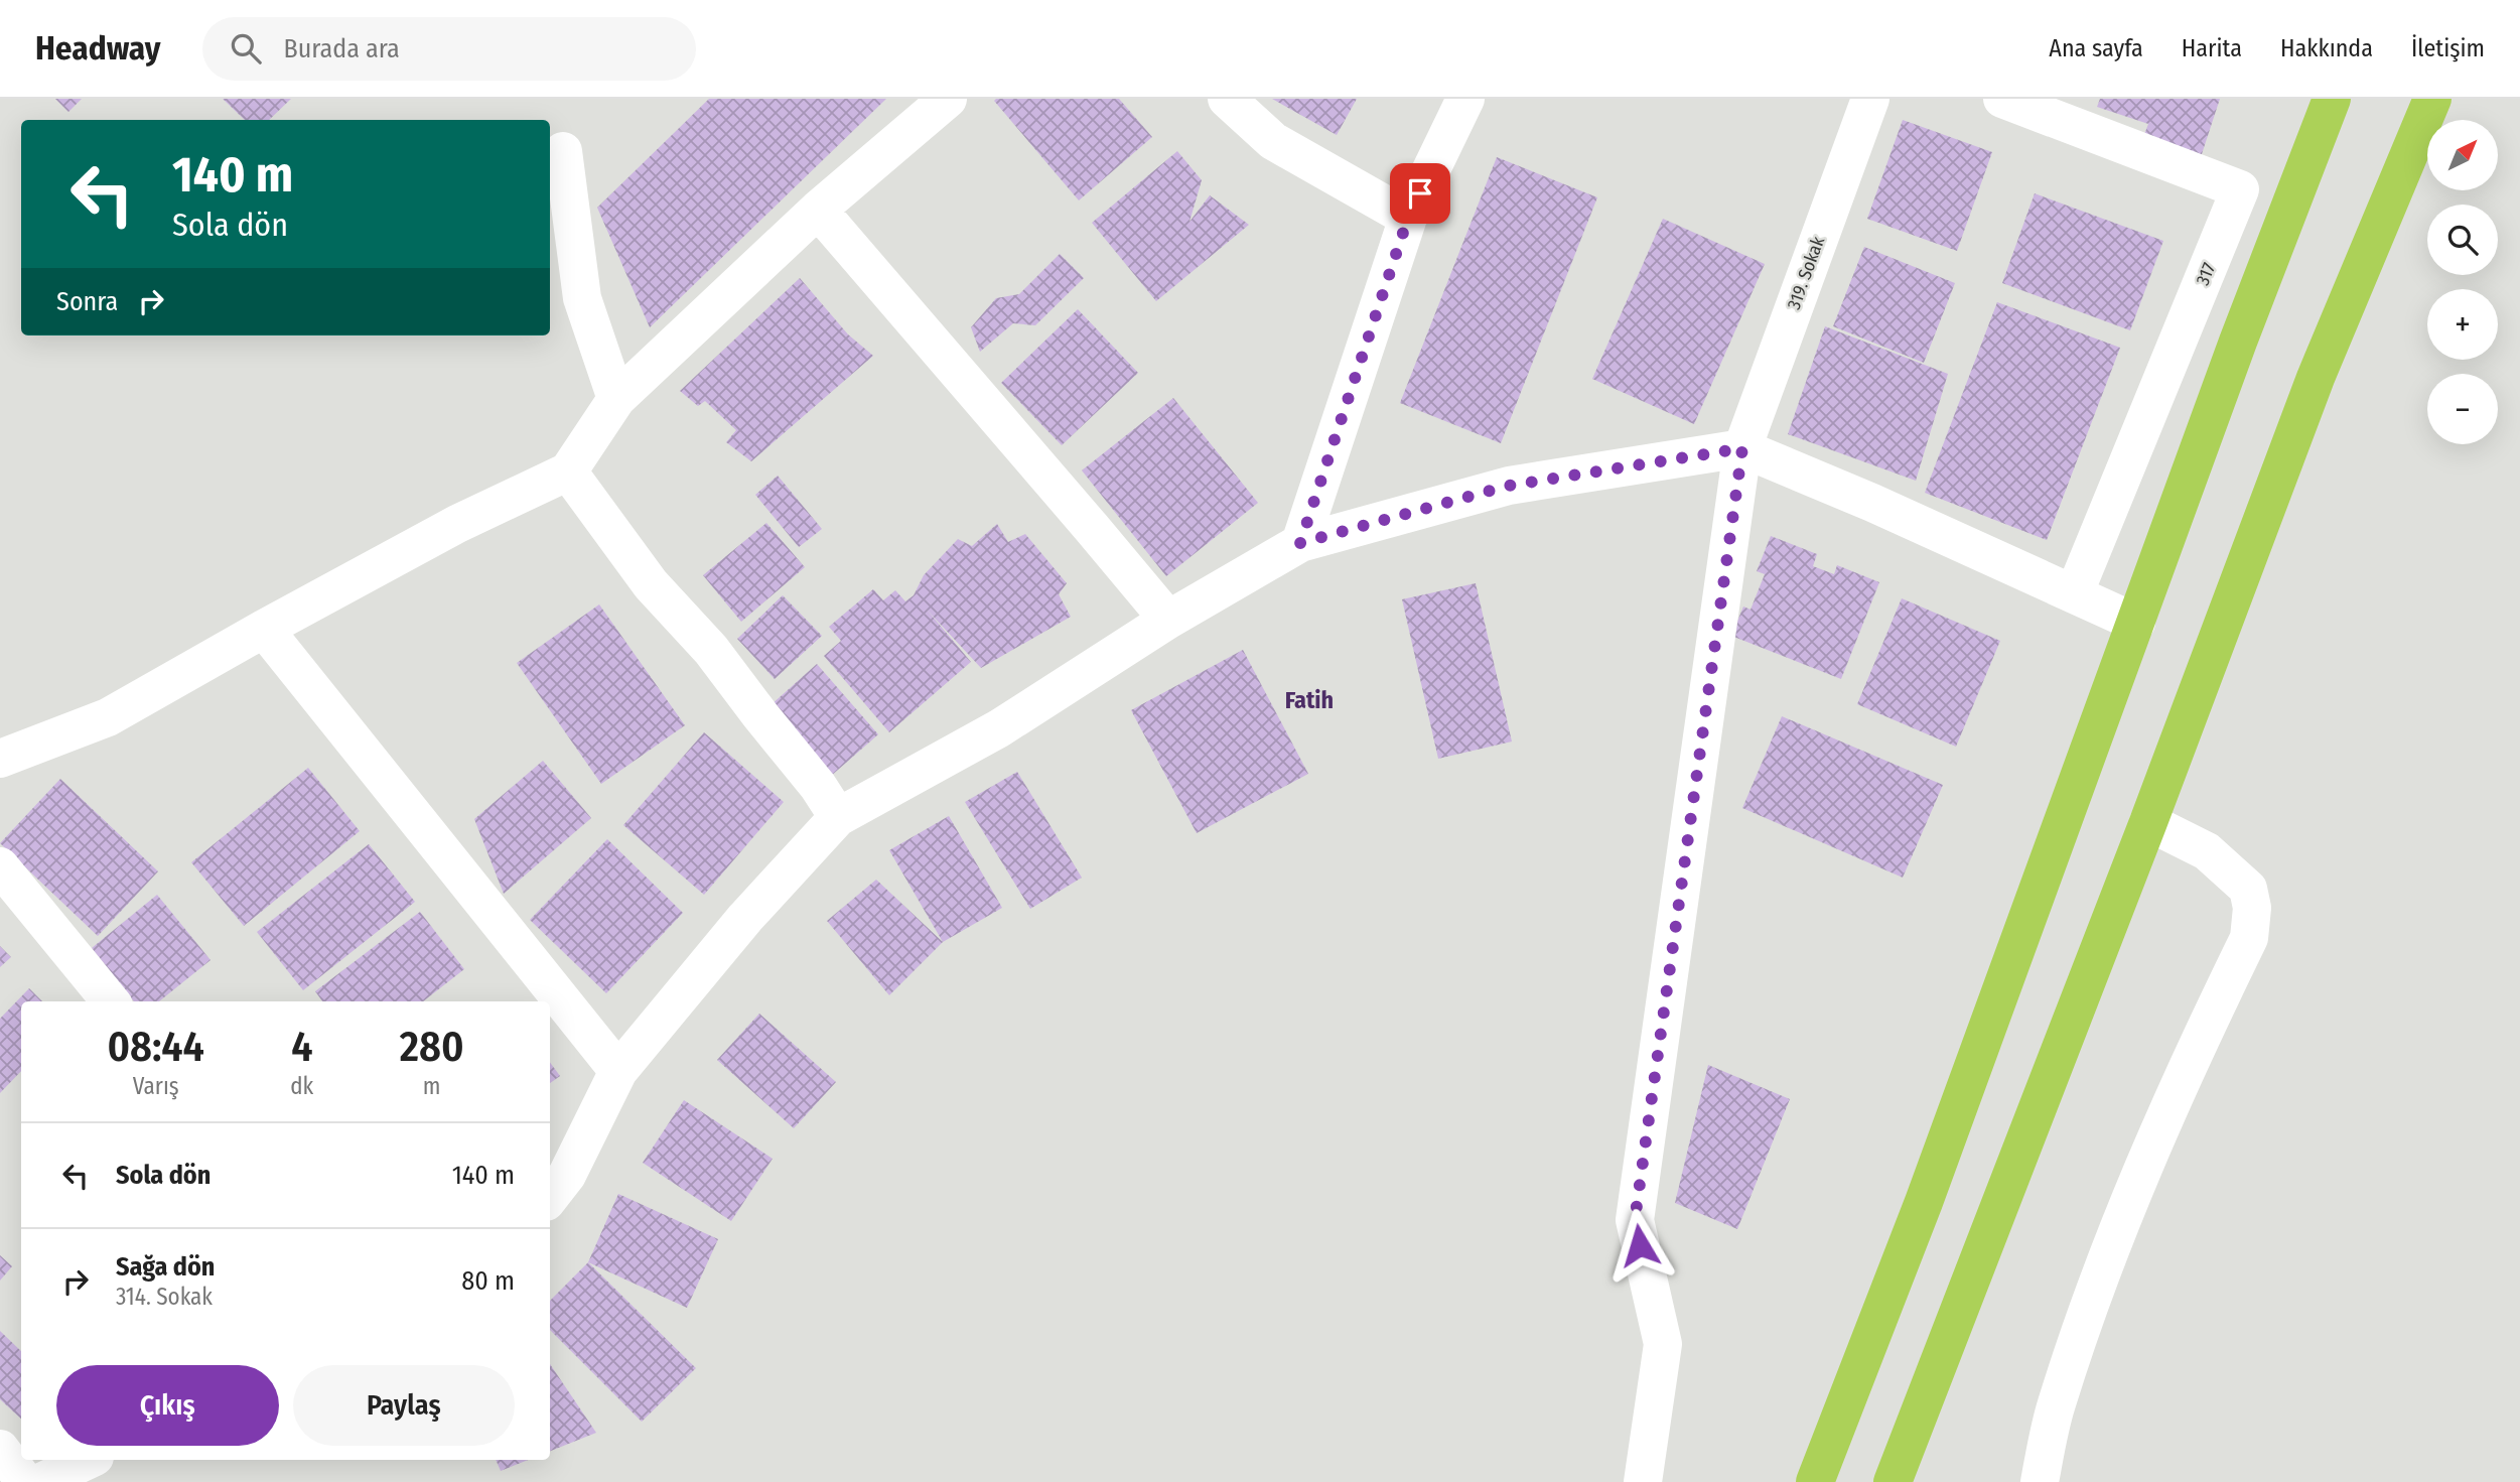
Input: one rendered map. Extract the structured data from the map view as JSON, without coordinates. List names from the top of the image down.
{
  "streets": {
    "street": ["319. Sokak", "317"]
  },
  "districts": ["Fatih"],
  "north": "top right",
  "page": {
    "header": "Headway",
    "search": "Burada ara",
    "nav": [
      "Ana sayfa",
      "Harita",
      "Hakkında",
      "İletişim"
    ],
    "map_buttons": ["+", "−"],
    "turn": ["140 m", "Sola dön"],
    "then": "Sonra",
    "eta": [
      "08:44",
      "Varış",
      "4",
      "dk",
      "280",
      "m"
    ],
    "list": [
      {
        "name": "Sola dön",
        "value": "140 m"
      },
      {
        "name": "Sağa dön",
        "note": "314. Sokak",
        "value": "80 m"
      }
    ],
    "buttons": ["Çıkış", "Paylaş"]
  }
}
